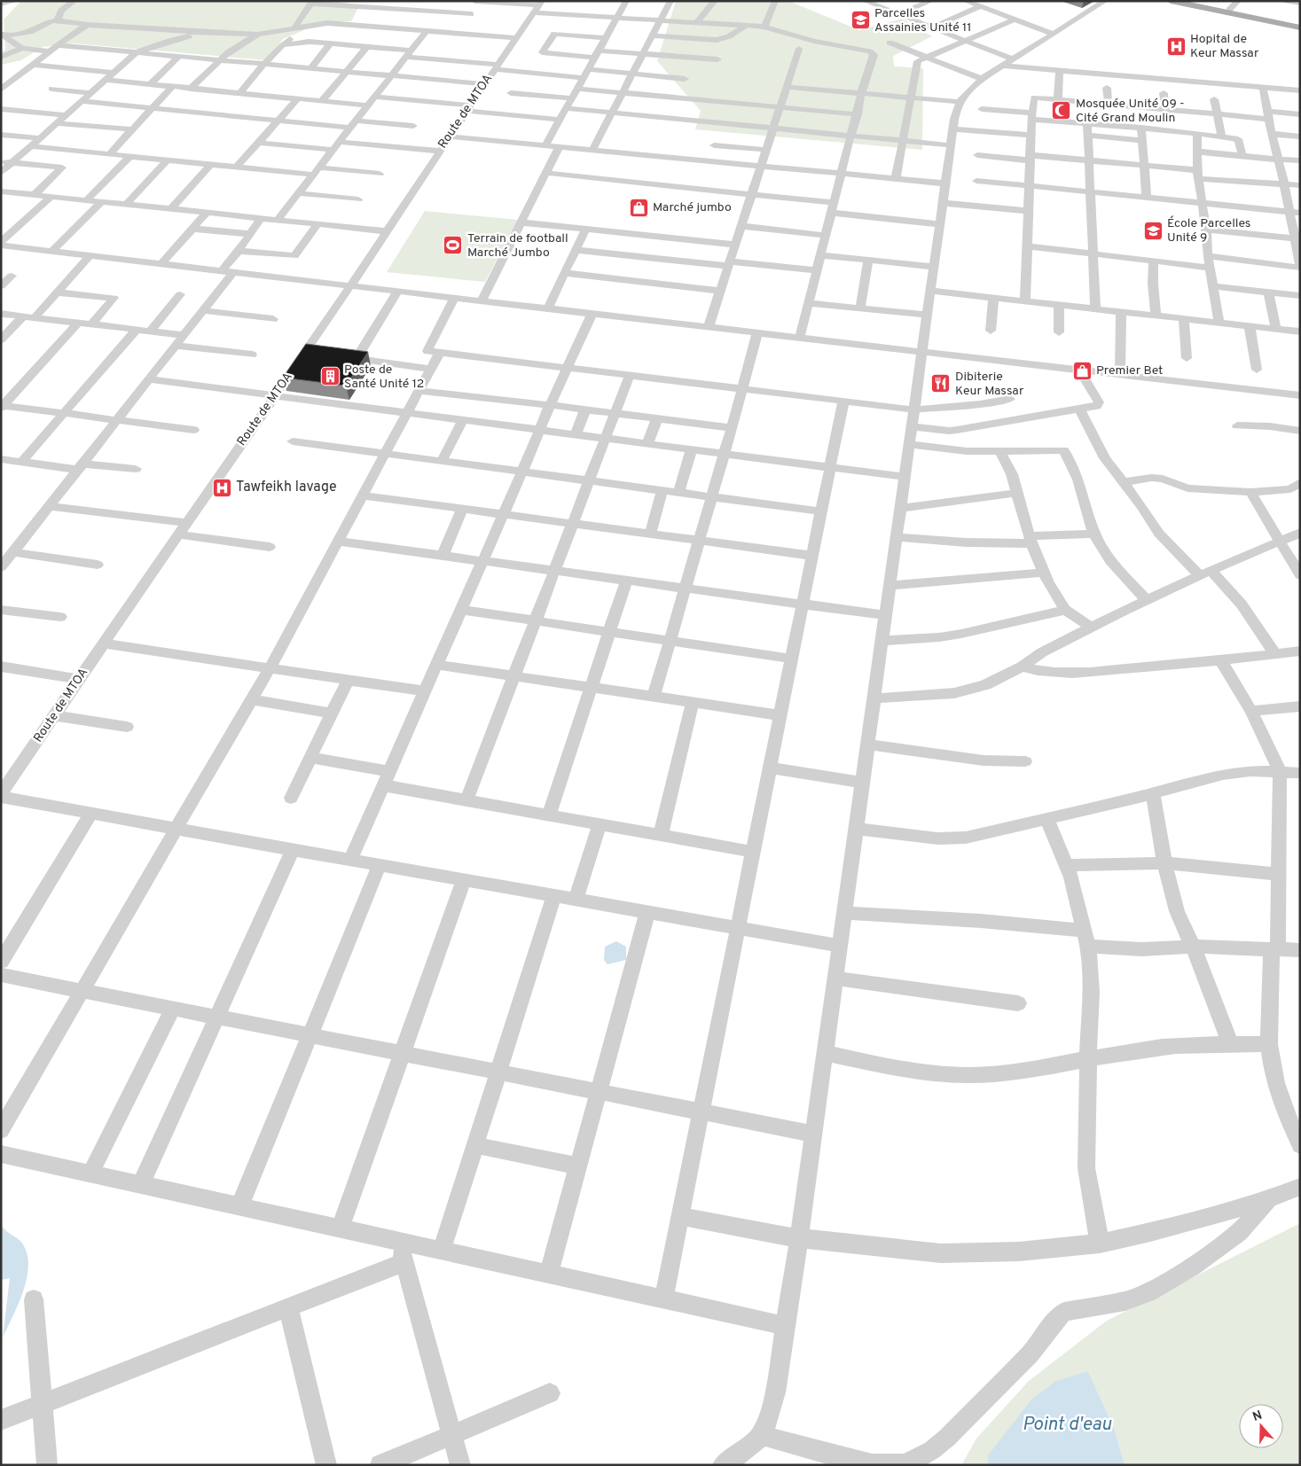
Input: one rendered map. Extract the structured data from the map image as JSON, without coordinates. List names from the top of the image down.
{
  "streets": {
    "street": ["Route de MTOA"]
  },
  "water": ["Point d'eau"],
  "places": {
    "school or university": ["Parcelles Assainies Unité 11", "École Parcelles Unité 9"],
    "hospital": ["Hopital de Keur Massar", "Tawfeikh lavage"],
    "mosque": ["Mosquée Unité 09 - Cité Grand Moulin"],
    "shop": ["Marché jumbo", "Premier Bet"],
    "sports": ["Terrain de football Marché Jumbo"],
    "building": ["Poste de Santé Unité 12"],
    "restaurant": ["Dibiterie Keur Massar"]
  },
  "north": "top"
}
